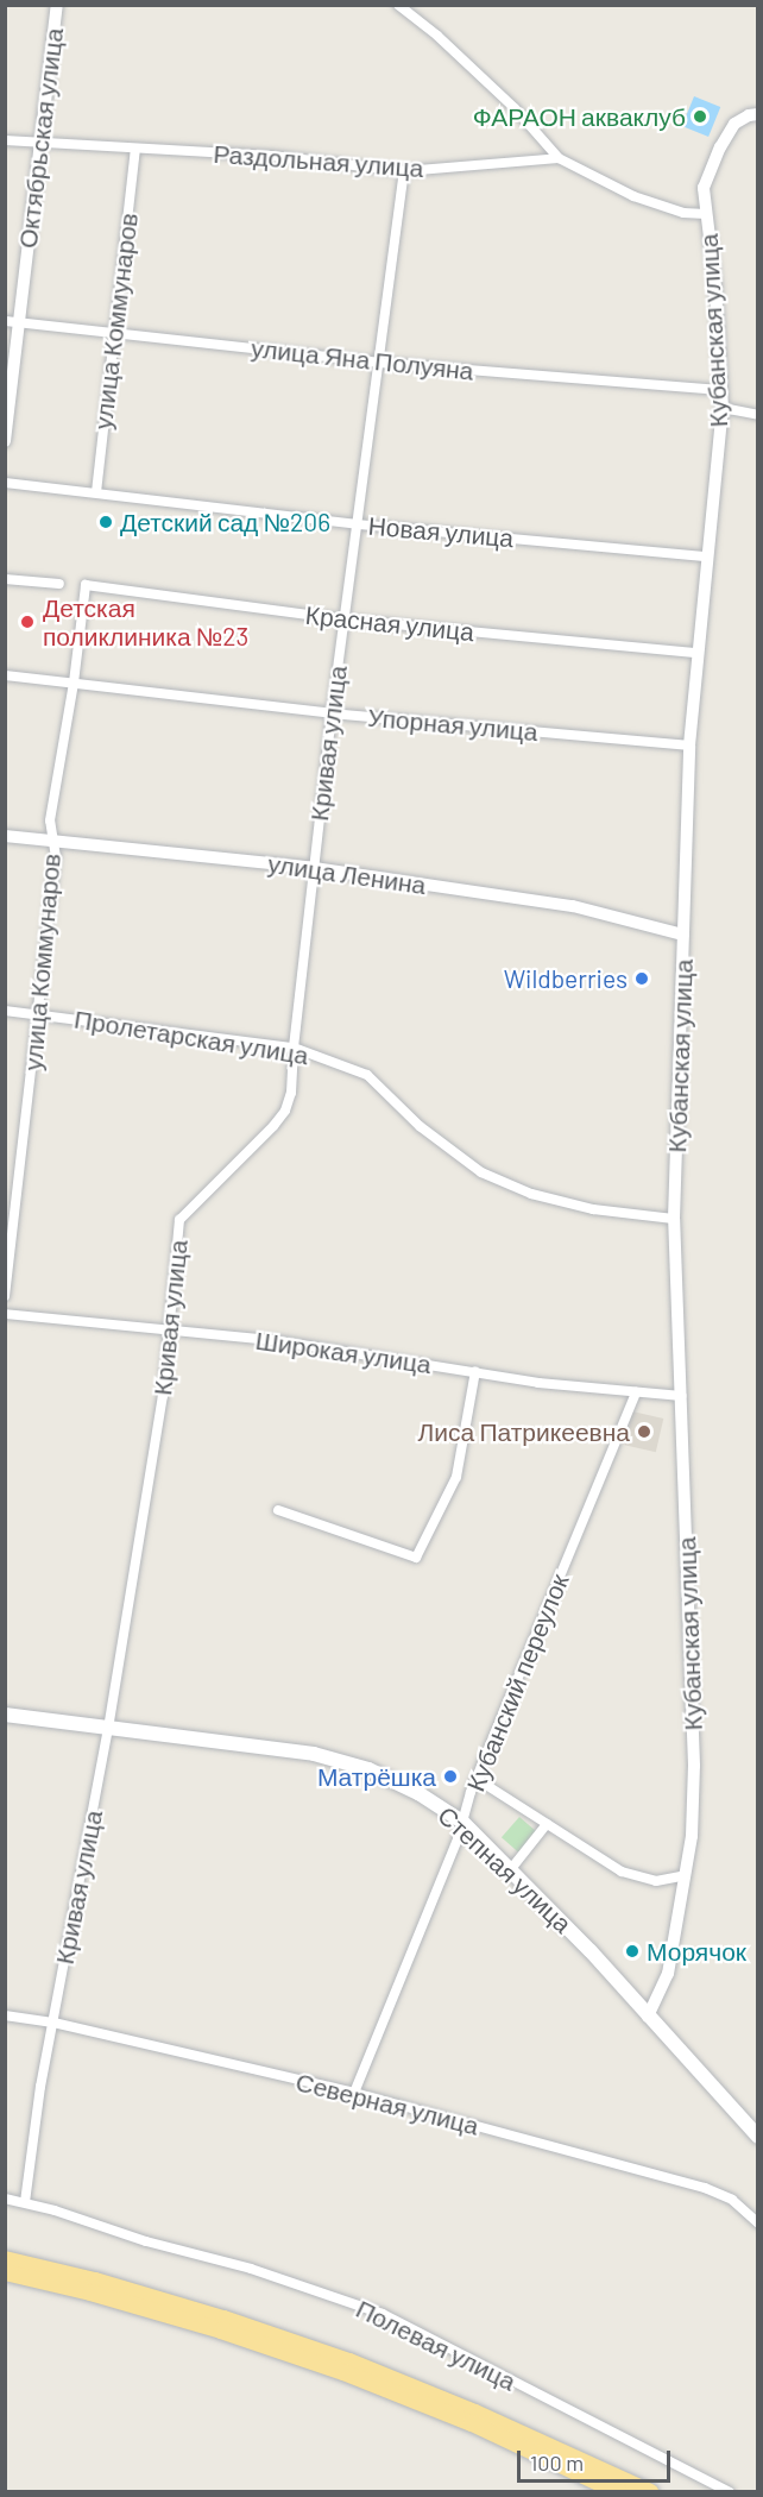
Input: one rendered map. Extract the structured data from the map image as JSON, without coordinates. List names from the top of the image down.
{
  "streets": {
    "highway": ["Полевая улица"],
    "main road": ["Степная улица"],
    "street": [
      "Октябрьская улица",
      "Раздольная улица",
      "улица Коммунаров",
      "Кубанская улица",
      "улица Яна Полуяна",
      "Новая улица",
      "Красная улица",
      "Упорная улица",
      "Кривая улица",
      "улица Ленина",
      "Пролетарская улица",
      "Широкая улица",
      "Кубанский переулок",
      "Северная улица"
    ]
  },
  "crossings": [
    ["Октябрьская улица", "Раздольная улица"],
    ["Октябрьская улица", "улица Яна Полуяна"],
    ["Раздольная улица", "улица Коммунаров"],
    ["Раздольная улица", "Кривая улица"],
    ["улица Коммунаров", "улица Яна Полуяна"],
    ["улица Коммунаров", "Новая улица"],
    ["улица Коммунаров", "Красная улица"],
    ["улица Коммунаров", "Упорная улица"],
    ["улица Коммунаров", "улица Ленина"],
    ["улица Коммунаров", "Пролетарская улица"],
    ["Кубанская улица", "улица Яна Полуяна"],
    ["Кубанская улица", "Новая улица"],
    ["Кубанская улица", "Красная улица"],
    ["Кубанская улица", "Упорная улица"],
    ["Кубанская улица", "улица Ленина"],
    ["Кубанская улица", "Пролетарская улица"],
    ["Кубанская улица", "Широкая улица"],
    ["Кубанская улица", "Степная улица"],
    ["улица Яна Полуяна", "Кривая улица"],
    ["Новая улица", "Кривая улица"],
    ["Красная улица", "Кривая улица"],
    ["Упорная улица", "Кривая улица"],
    ["Кривая улица", "улица Ленина"],
    ["Кривая улица", "Пролетарская улица"],
    ["Кривая улица", "Широкая улица"],
    ["Кривая улица", "Степная улица"],
    ["Кривая улица", "Северная улица"],
    ["Кривая улица", "Полевая улица"],
    ["Широкая улица", "Кубанский переулок"],
    ["Кубанский переулок", "Степная улица"],
    ["Кубанский переулок", "Северная улица"]
  ],
  "places": [
    "ФАРАОН акваклуб",
    "Детский сад №206",
    "Детская поликлиника №23",
    "Wildberries",
    "Лиса Патрикеевна",
    "Матрёшка",
    "Морячок"
  ],
  "scale_bar": "100 m"
}
